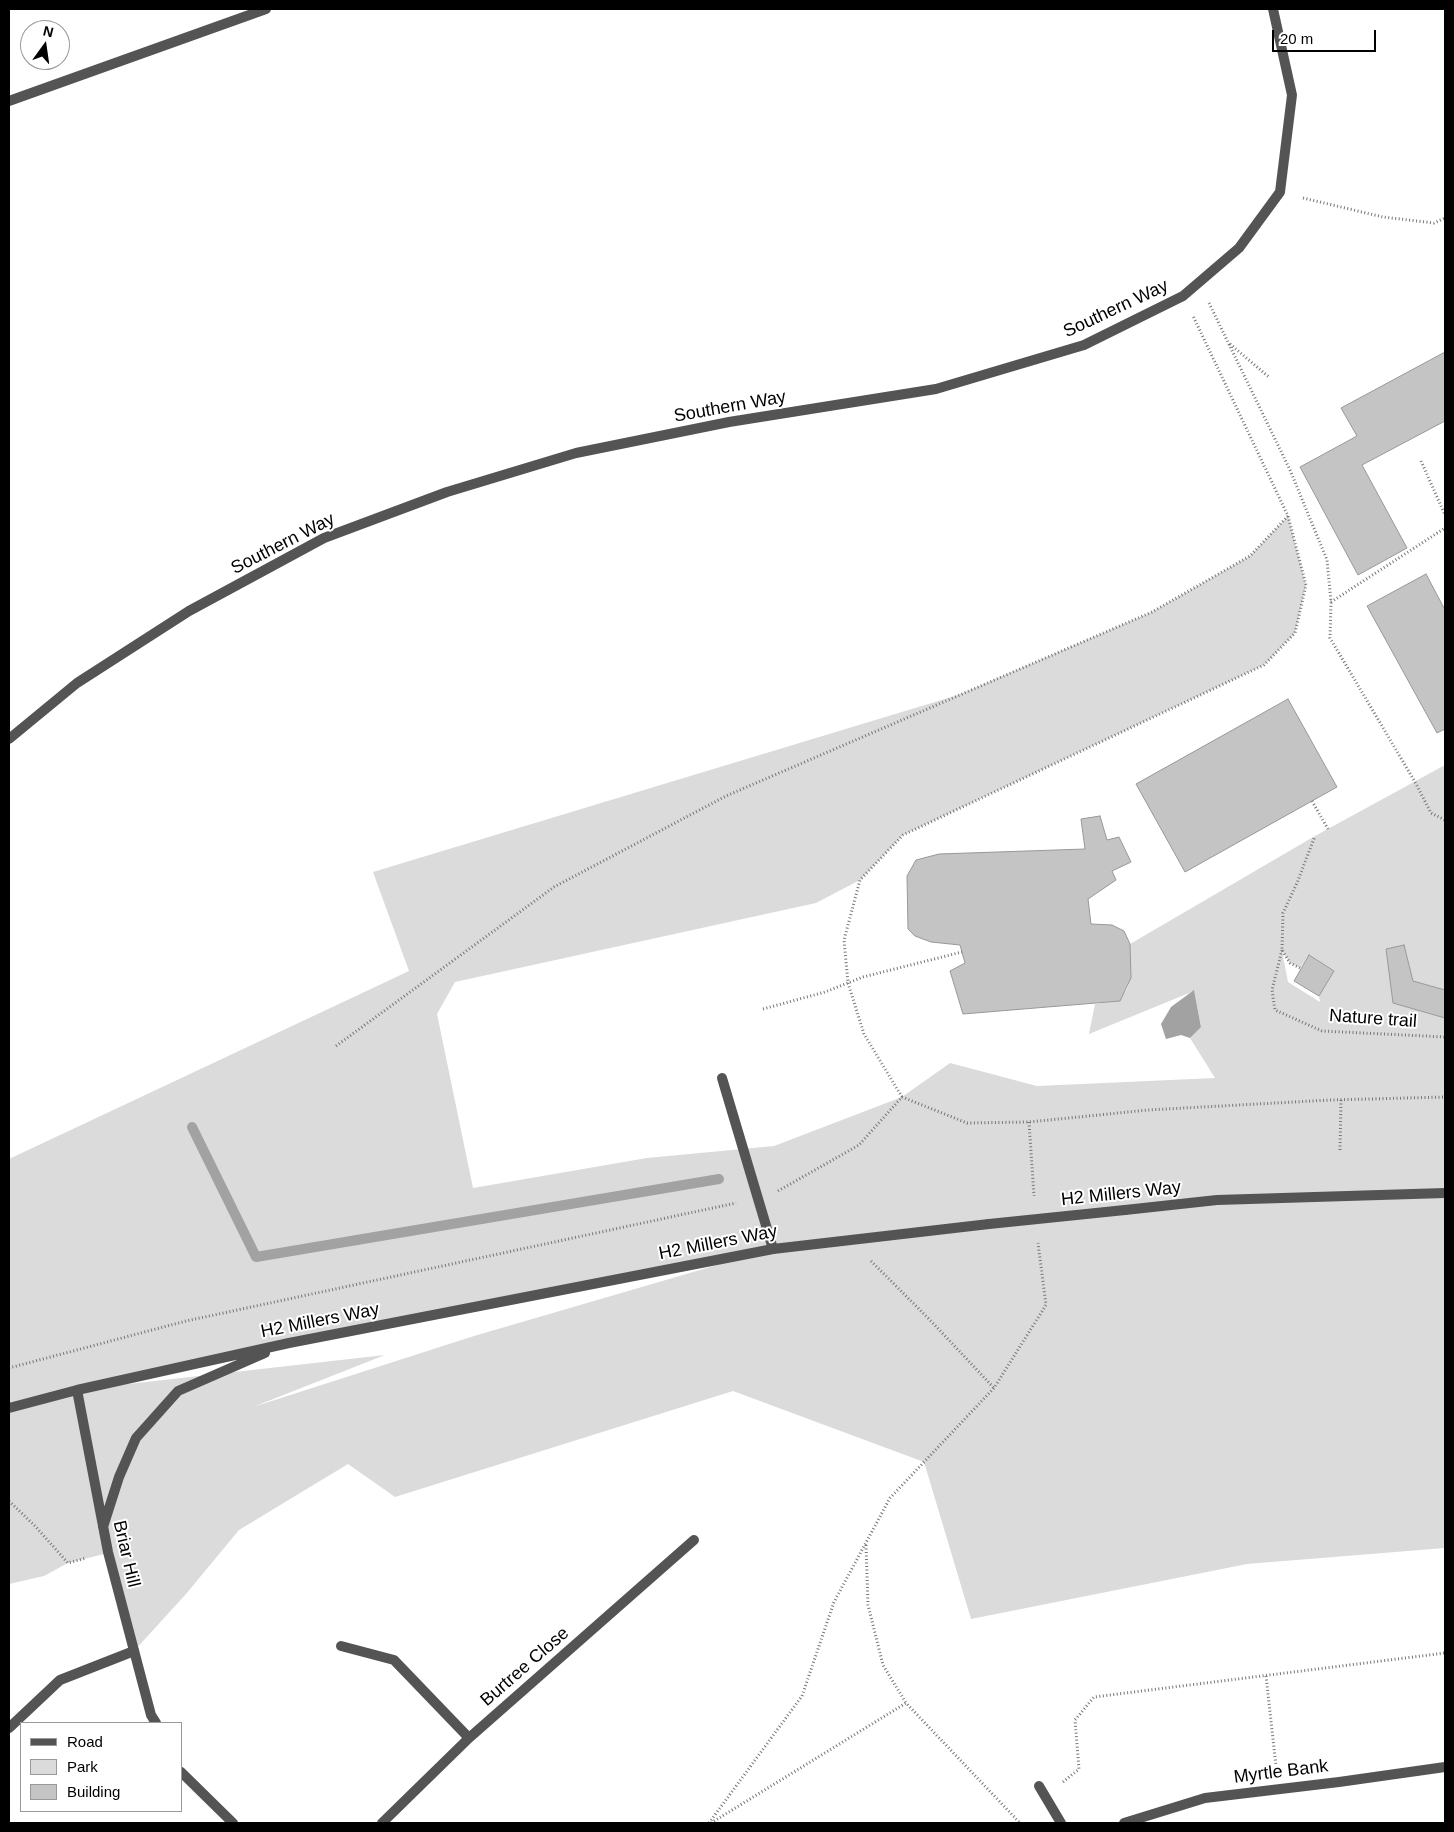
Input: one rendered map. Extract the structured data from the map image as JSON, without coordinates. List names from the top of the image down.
{
  "streets": {
    "street": [
      "Southern Way",
      "H2 Millers Way",
      "Briar Hill",
      "Burtree Close",
      "Myrtle Bank"
    ],
    "path": ["Nature trail"]
  },
  "crossings": [
    ["H2 Millers Way", "Briar Hill"]
  ],
  "legend": ["Road", "Park", "Building"],
  "scale_bar": "20 m",
  "north": "top"
}
